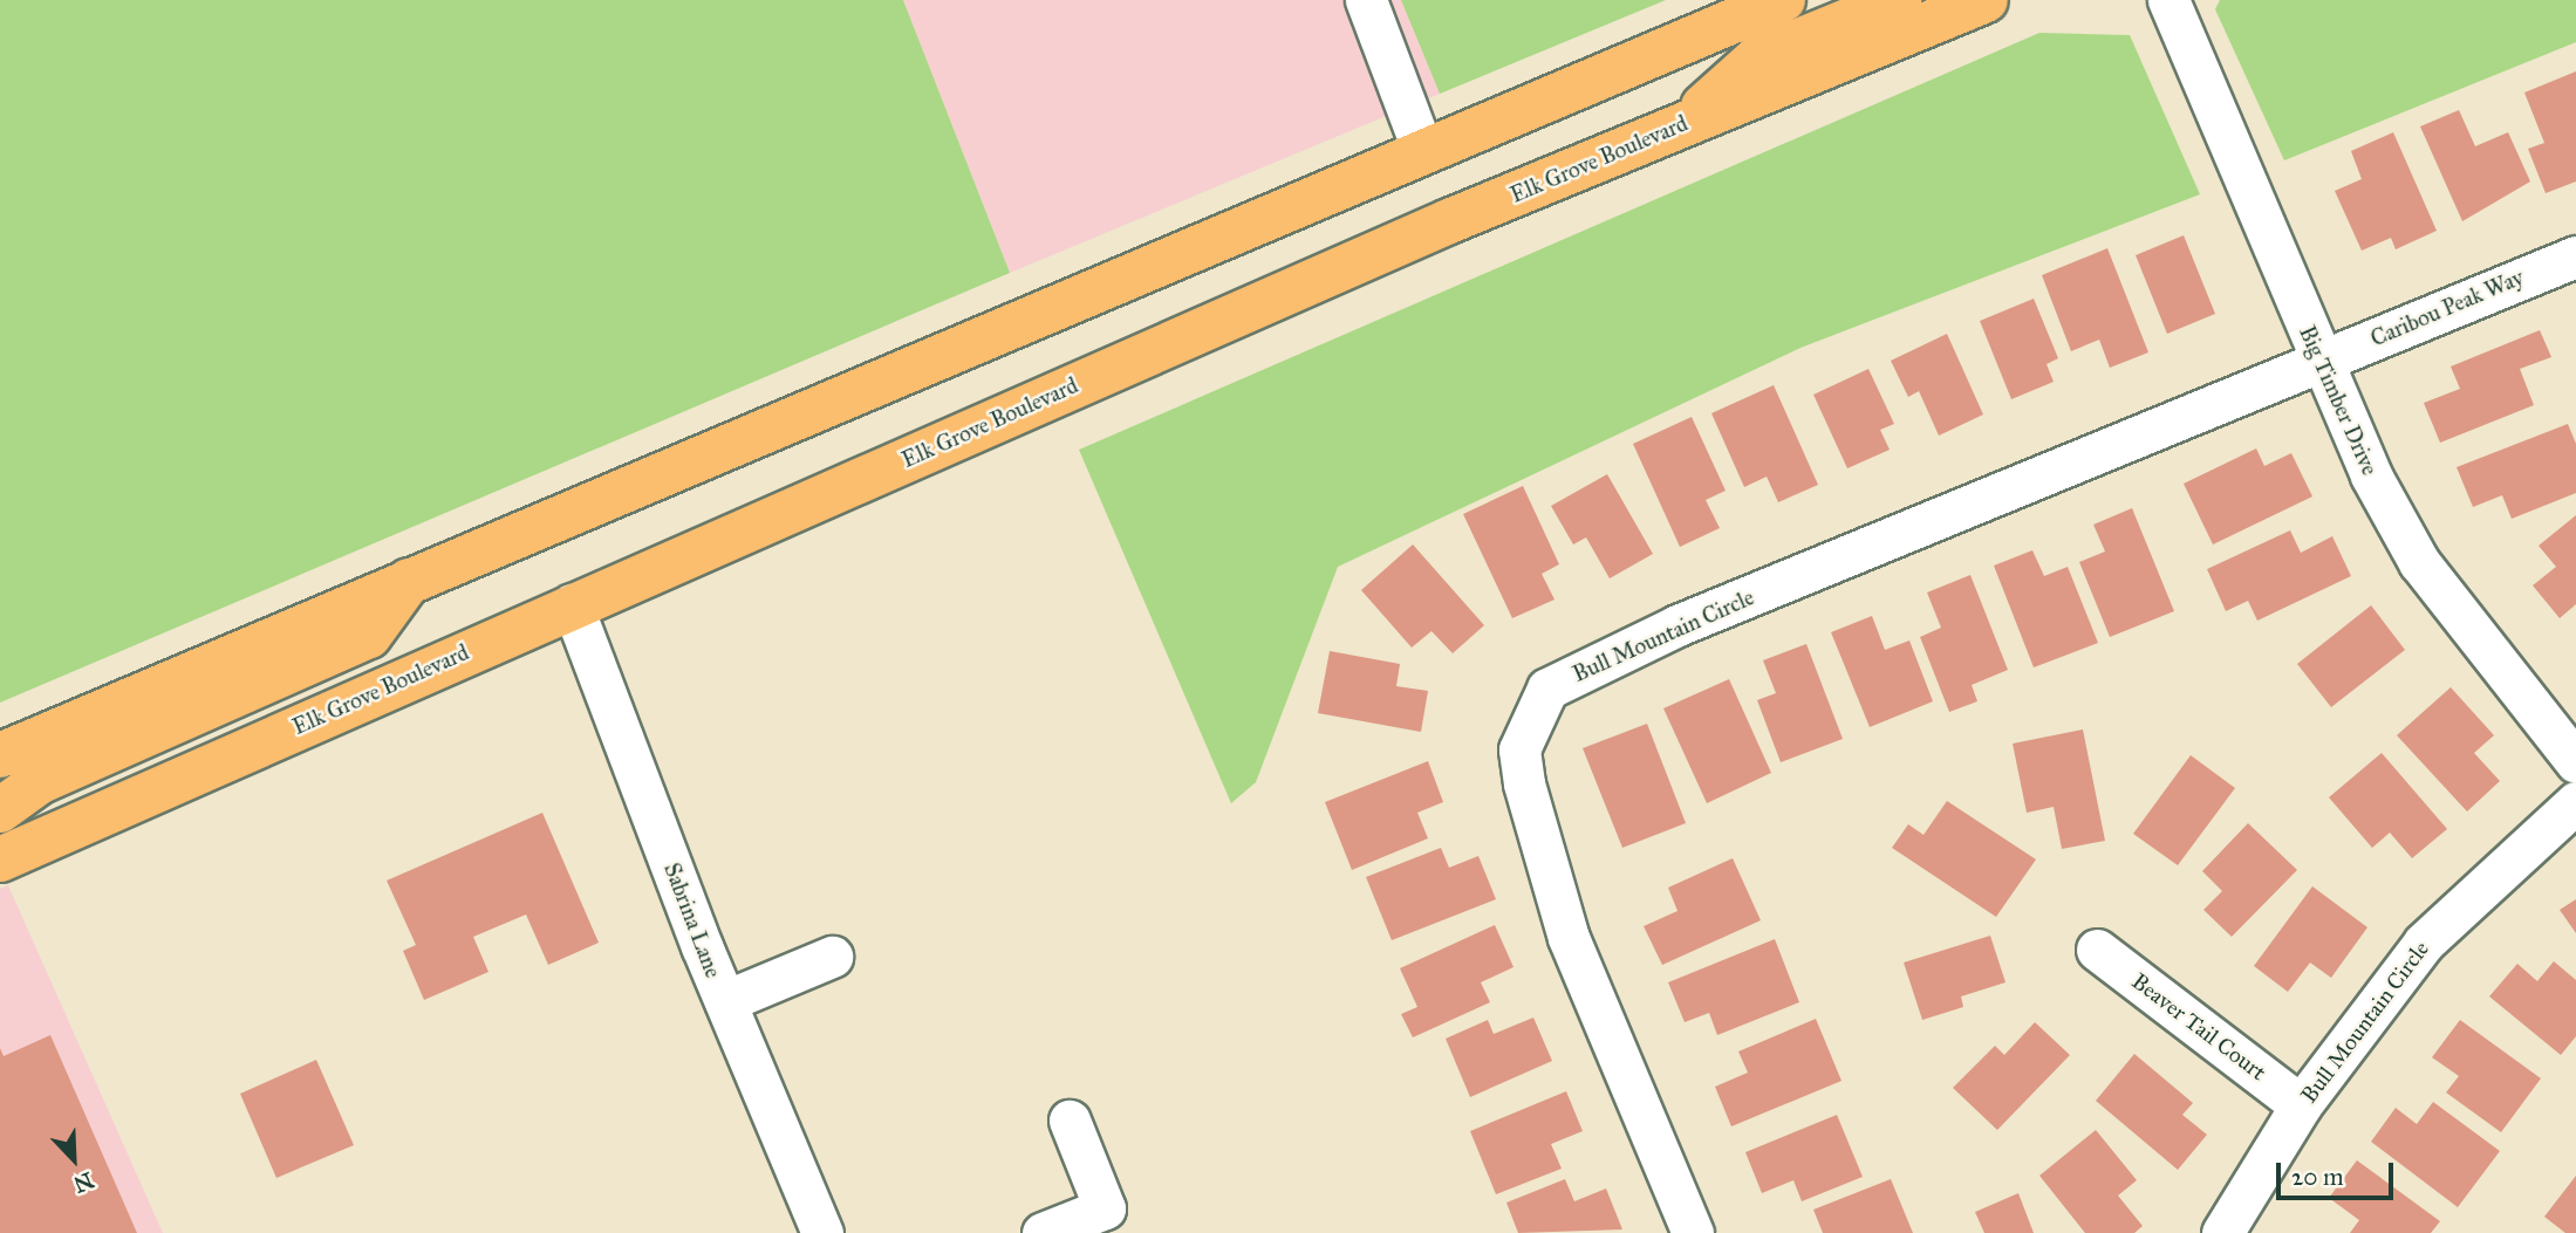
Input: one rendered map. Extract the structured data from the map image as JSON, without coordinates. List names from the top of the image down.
{
  "streets": {
    "main road": ["Elk Grove Boulevard"],
    "street": [
      "Caribou Peak Way",
      "Big Timber Drive",
      "Bull Mountain Circle",
      "Sabrina Lane",
      "Beaver Tail Court"
    ]
  },
  "crossings": [
    ["Elk Grove Boulevard", "Sabrina Lane"],
    ["Caribou Peak Way", "Big Timber Drive"],
    ["Caribou Peak Way", "Bull Mountain Circle"],
    ["Big Timber Drive", "Bull Mountain Circle"],
    ["Bull Mountain Circle", "Beaver Tail Court"]
  ],
  "scale_bar": "20 m",
  "north": "bottom right"
}
